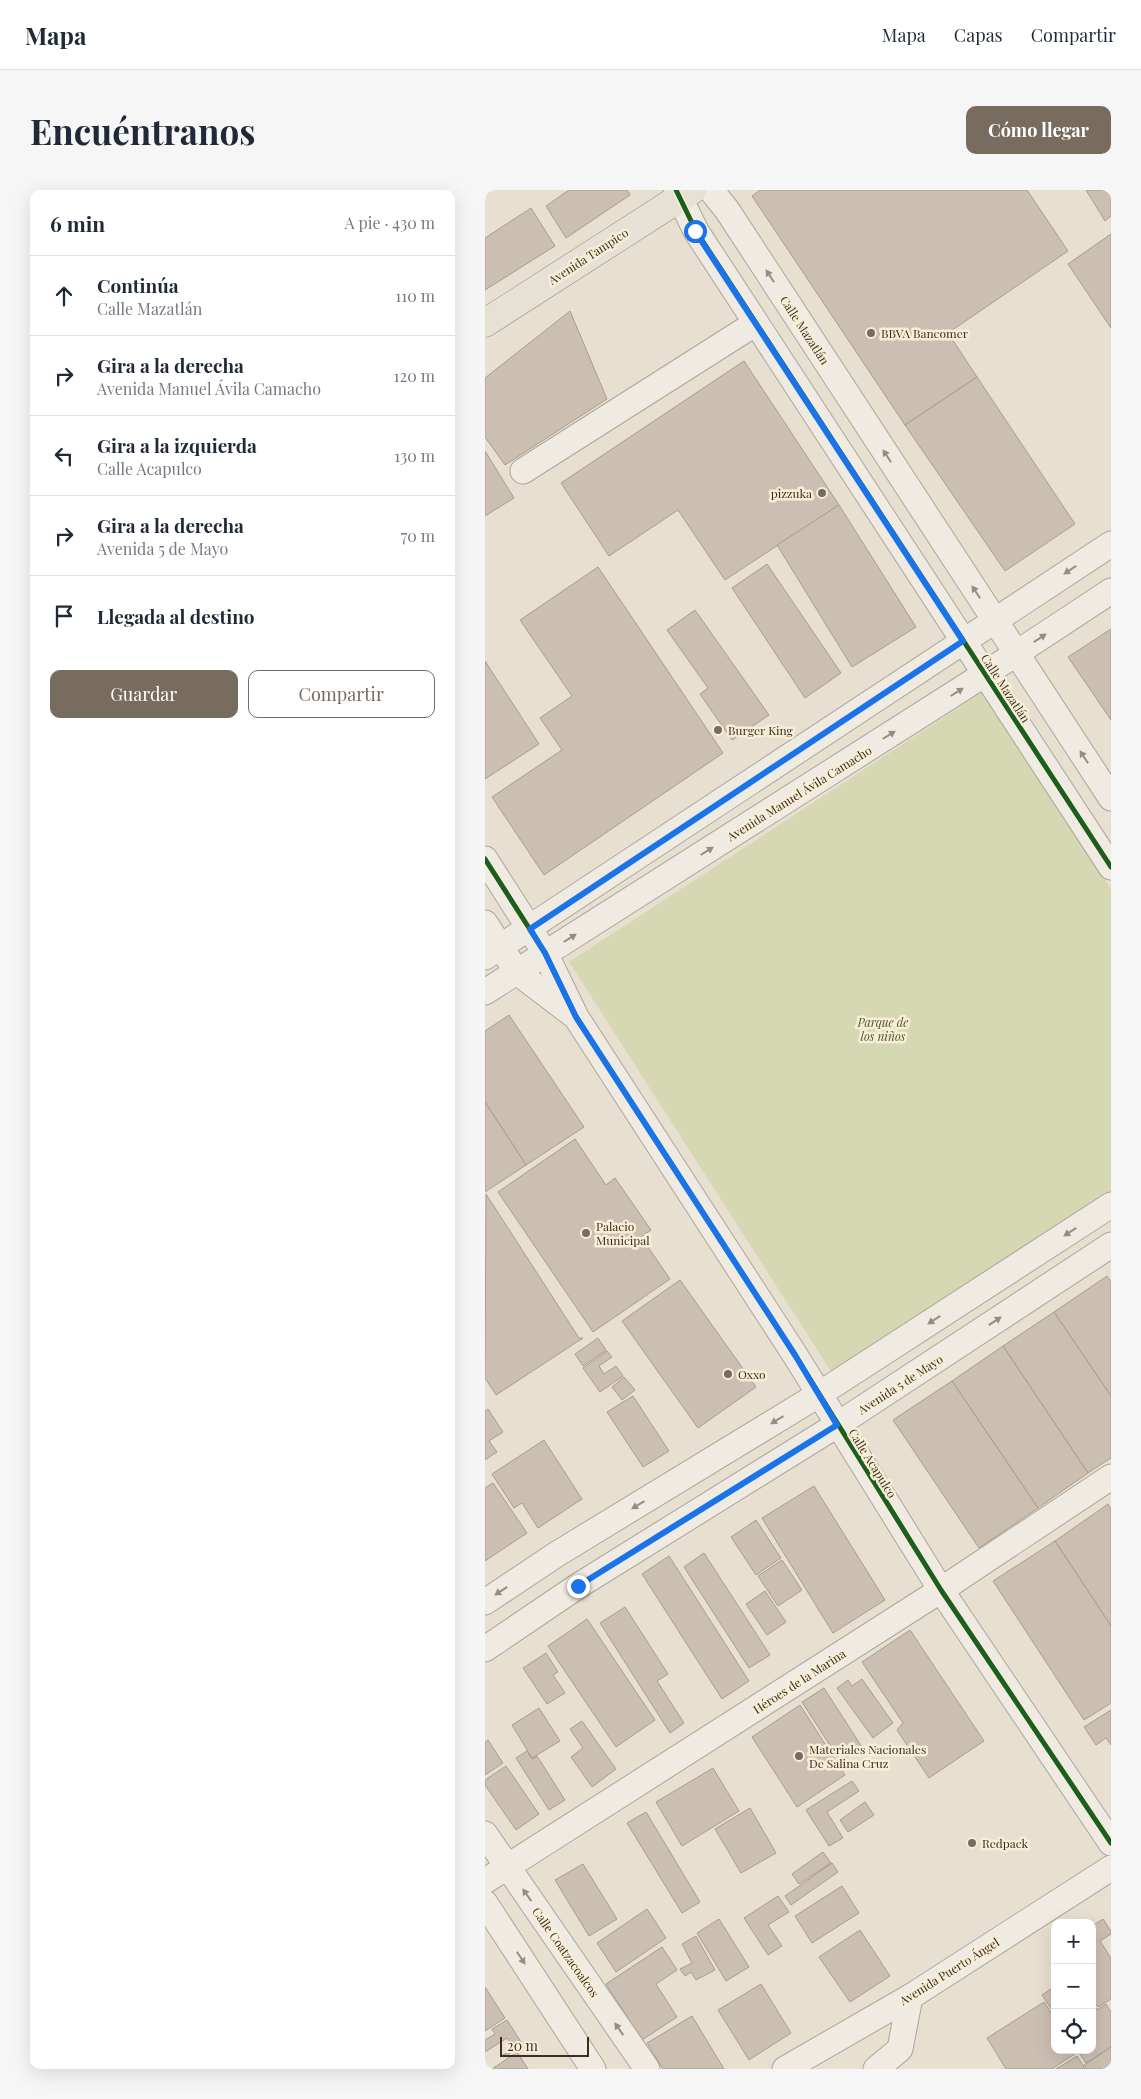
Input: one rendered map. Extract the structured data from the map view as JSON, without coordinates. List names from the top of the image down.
{
  "streets": {
    "main road": ["Avenida Tampico"],
    "street": [
      "Calle Mazatlán",
      "Avenida Manuel Ávila Camacho",
      "Avenida 5 de Mayo",
      "Calle Acapulco",
      "Héroes de la Marina",
      "Calle Coatzacoalcos",
      "Avenida Puerto Ángel"
    ]
  },
  "crossings": [
    ["Avenida Tampico", "Calle Mazatlán"],
    ["Calle Mazatlán", "Avenida Manuel Ávila Camacho"],
    ["Avenida Manuel Ávila Camacho", "Calle Acapulco"],
    ["Avenida 5 de Mayo", "Calle Acapulco"],
    ["Calle Acapulco", "Héroes de la Marina"],
    ["Héroes de la Marina", "Calle Coatzacoalcos"]
  ],
  "parks": ["Parque de los niños"],
  "places": [
    "BBVA Bancomer",
    "pizzuka",
    "Burger King",
    "Palacio Municipal",
    "Oxxo",
    "Materiales Nacionales De Salina Cruz",
    "Redpack"
  ],
  "scale_bar": "20 m",
  "page": {
    "header": "Mapa",
    "nav": ["Mapa", "Capas", "Compartir"],
    "buttons": [
      "Cómo llegar",
      ["Guardar", "Compartir"]
    ],
    "title": "Encuéntranos",
    "heading": ["6 min", "A pie · 430 m"],
    "list": [
      ["Continúa", "Calle Mazatlán", "110 m"],
      ["Gira a la derecha", "Avenida Manuel Ávila Camacho", "120 m"],
      ["Gira a la izquierda", "Calle Acapulco", "130 m"],
      ["Gira a la derecha", "Avenida 5 de Mayo", "70 m"],
      "Llegada al destino"
    ],
    "map_buttons": ["+", "−"],
    "scale": "20 m"
  }
}
